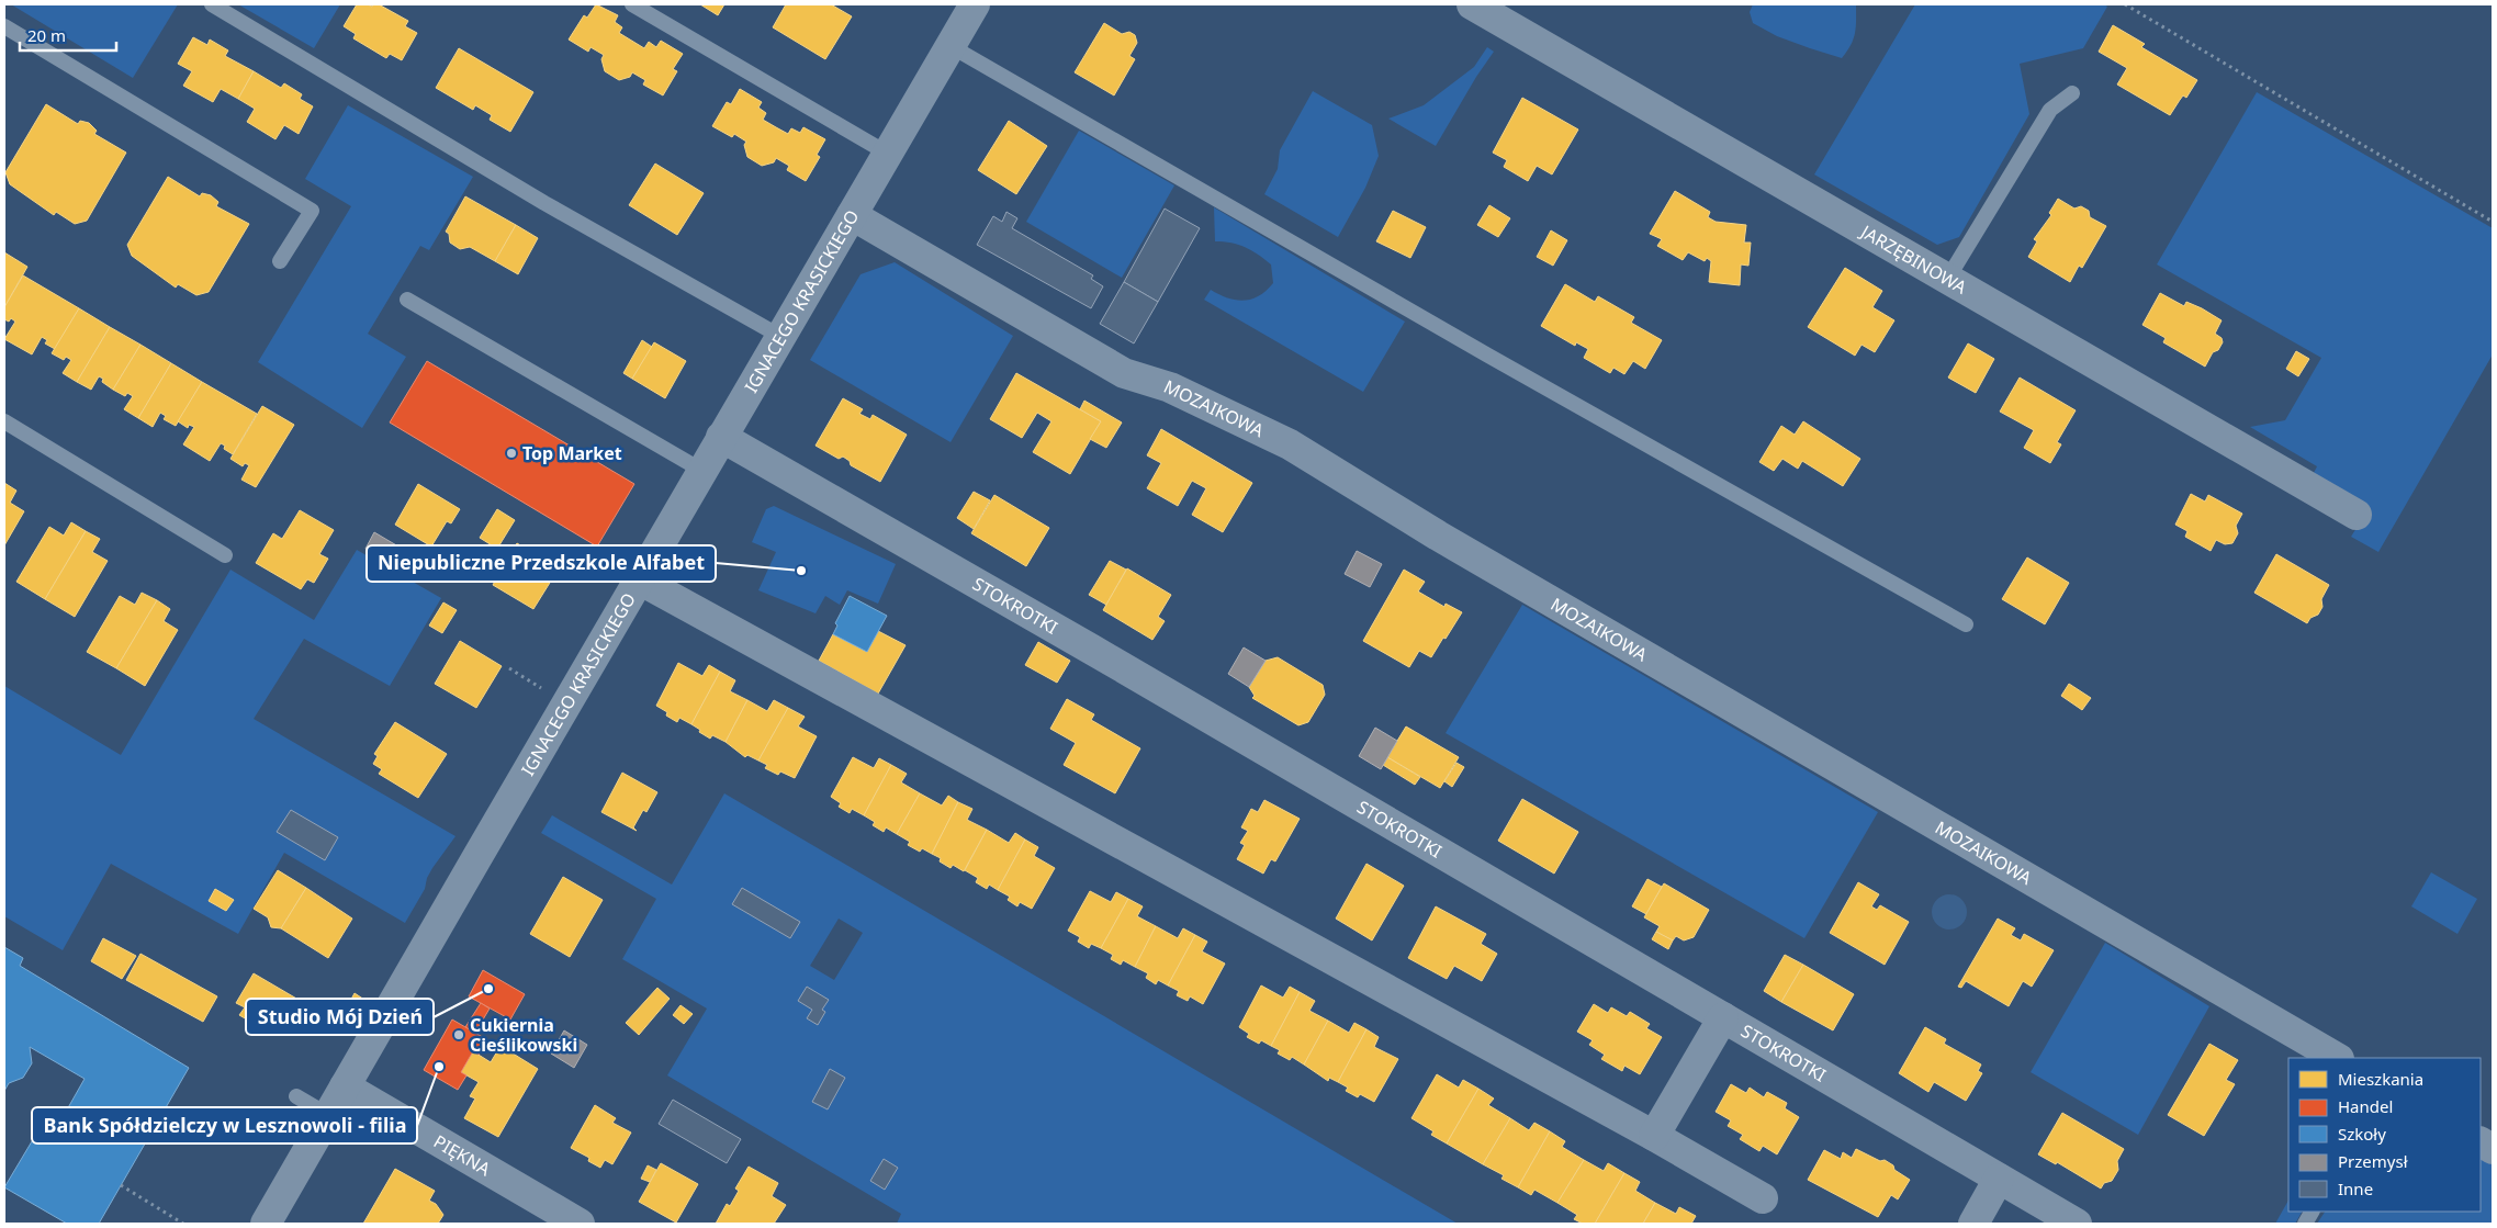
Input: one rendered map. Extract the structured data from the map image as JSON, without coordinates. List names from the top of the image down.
{
  "streets": {
    "street": [
      "JARZĘBINOWA",
      "IGNACEGO KRASICKIEGO",
      "MOZAIKOWA",
      "STOKROTKI",
      "PIĘKNA"
    ]
  },
  "crossings": [
    ["IGNACEGO KRASICKIEGO", "MOZAIKOWA"],
    ["IGNACEGO KRASICKIEGO", "STOKROTKI"],
    ["IGNACEGO KRASICKIEGO", "PIĘKNA"]
  ],
  "places": [
    "Top Market",
    "Niepubliczne Przedszkole Alfabet",
    "Studio Mój Dzień",
    "Cukiernia Cieślikowski",
    "Bank Spółdzielczy w Lesznowoli - filia"
  ],
  "legend": [
    "Mieszkania",
    "Handel",
    "Szkoły",
    "Przemysł",
    "Inne"
  ],
  "scale_bar": "20 m"
}
